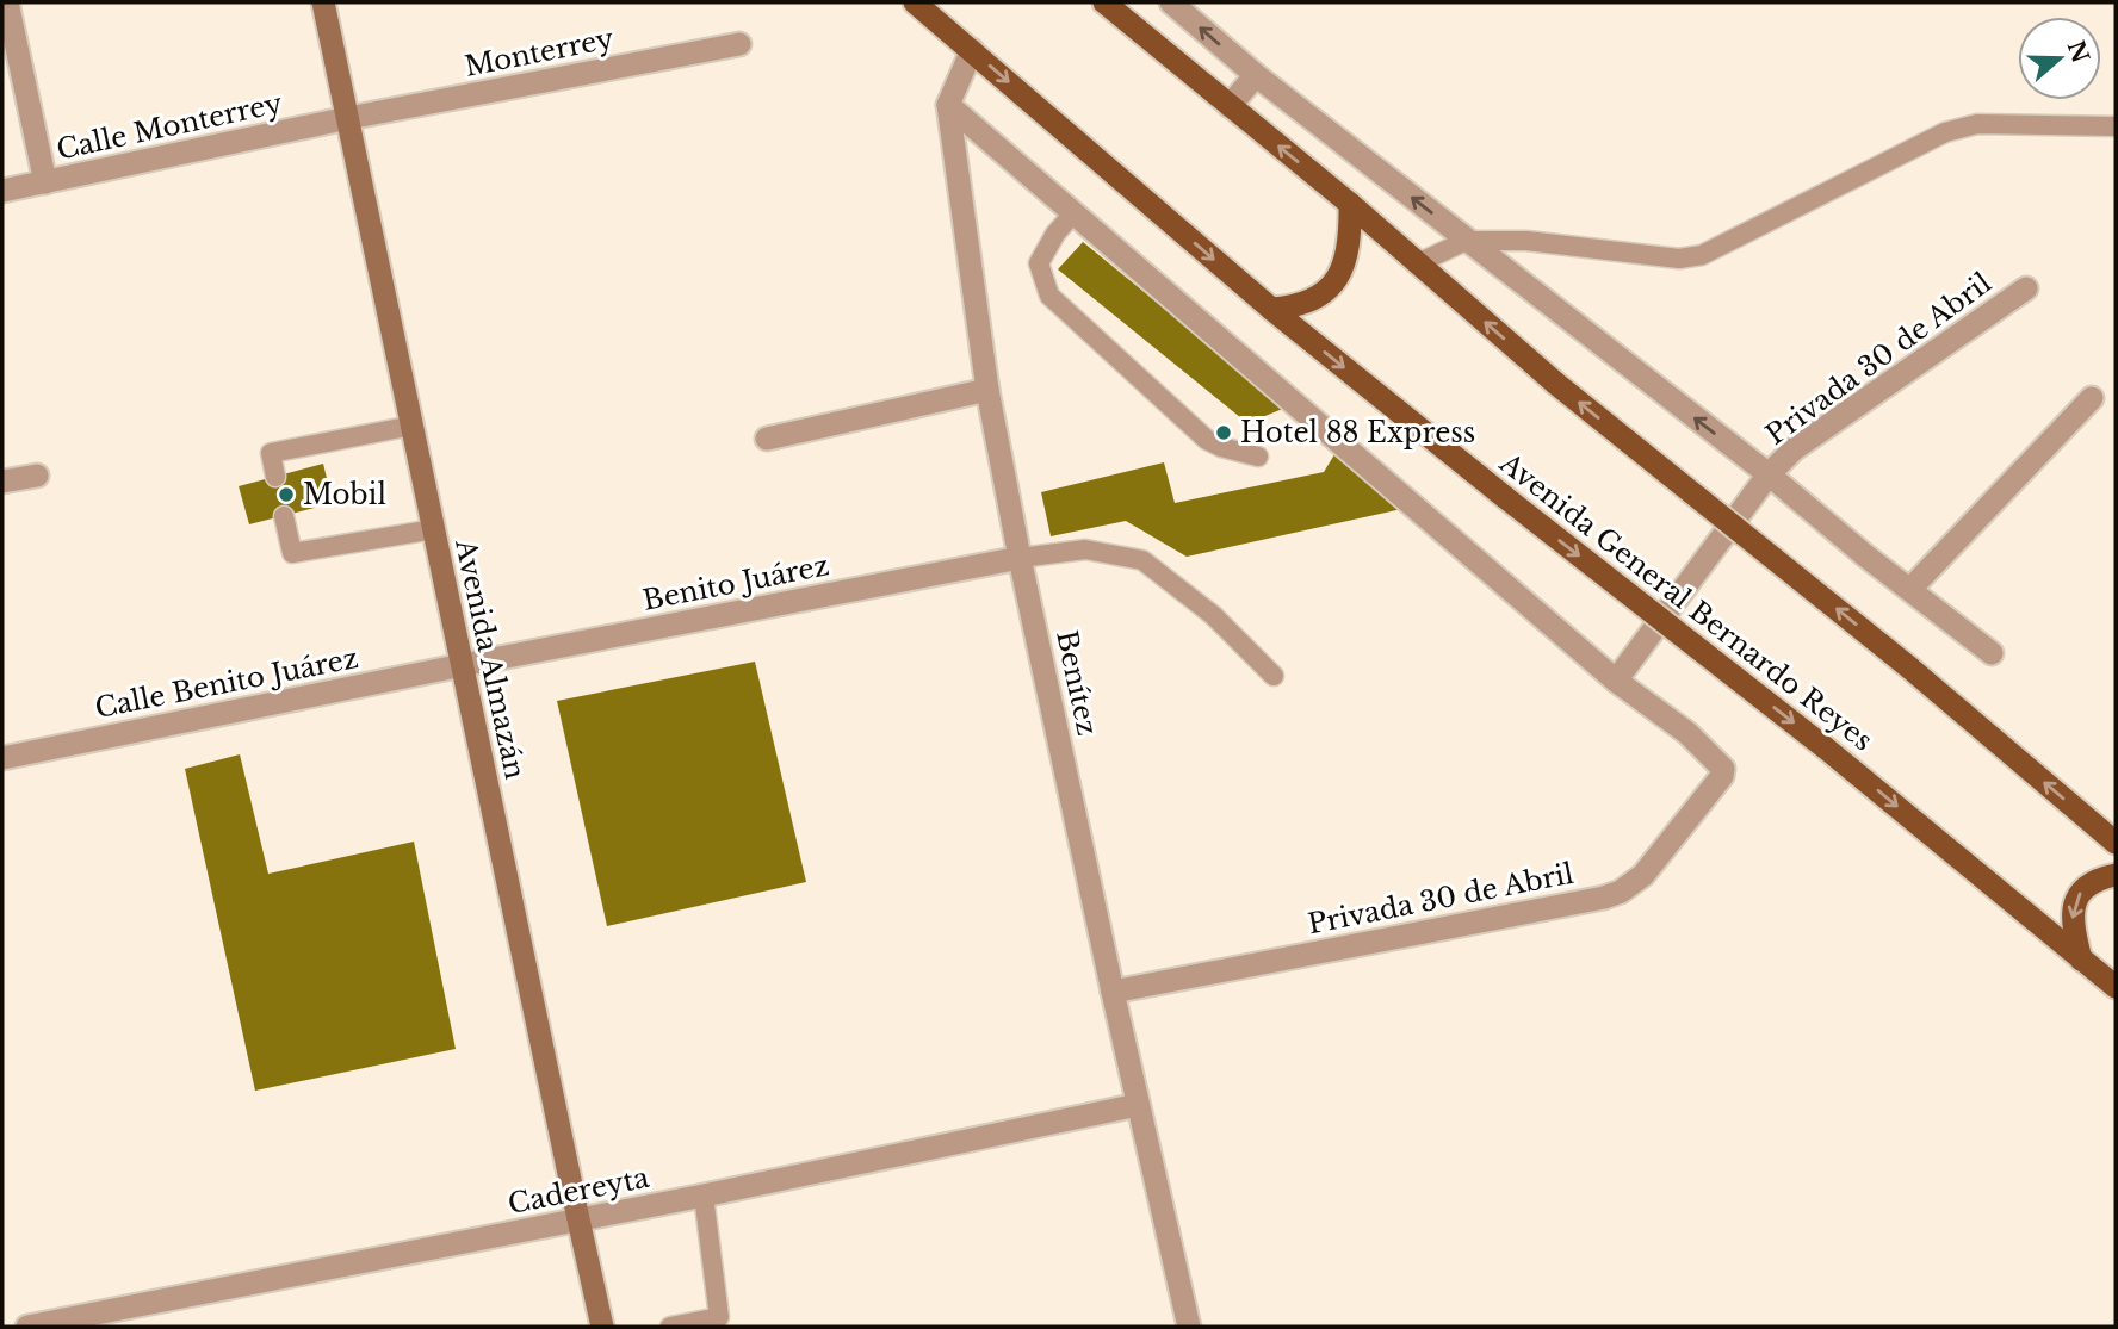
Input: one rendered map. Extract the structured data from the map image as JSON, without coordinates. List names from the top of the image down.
{
  "streets": {
    "main road": ["Avenida General Bernardo Reyes", "Avenida Almazán"],
    "street": [
      "Monterrey",
      "Calle Monterrey",
      "Privada 30 de Abril",
      "Benito Juárez",
      "Calle Benito Juárez",
      "Benítez",
      "Cadereyta"
    ]
  },
  "crossings": [
    ["Monterrey", "Calle Monterrey"],
    ["Monterrey", "Avenida Almazán"],
    ["Calle Monterrey", "Avenida Almazán"],
    ["Privada 30 de Abril", "Benítez"],
    ["Benito Juárez", "Avenida Almazán"],
    ["Benito Juárez", "Calle Benito Juárez"],
    ["Benito Juárez", "Benítez"],
    ["Avenida Almazán", "Calle Benito Juárez"],
    ["Avenida Almazán", "Cadereyta"],
    ["Benítez", "Cadereyta"]
  ],
  "places": ["Hotel 88 Express", "Mobil"],
  "north": "right"
}
